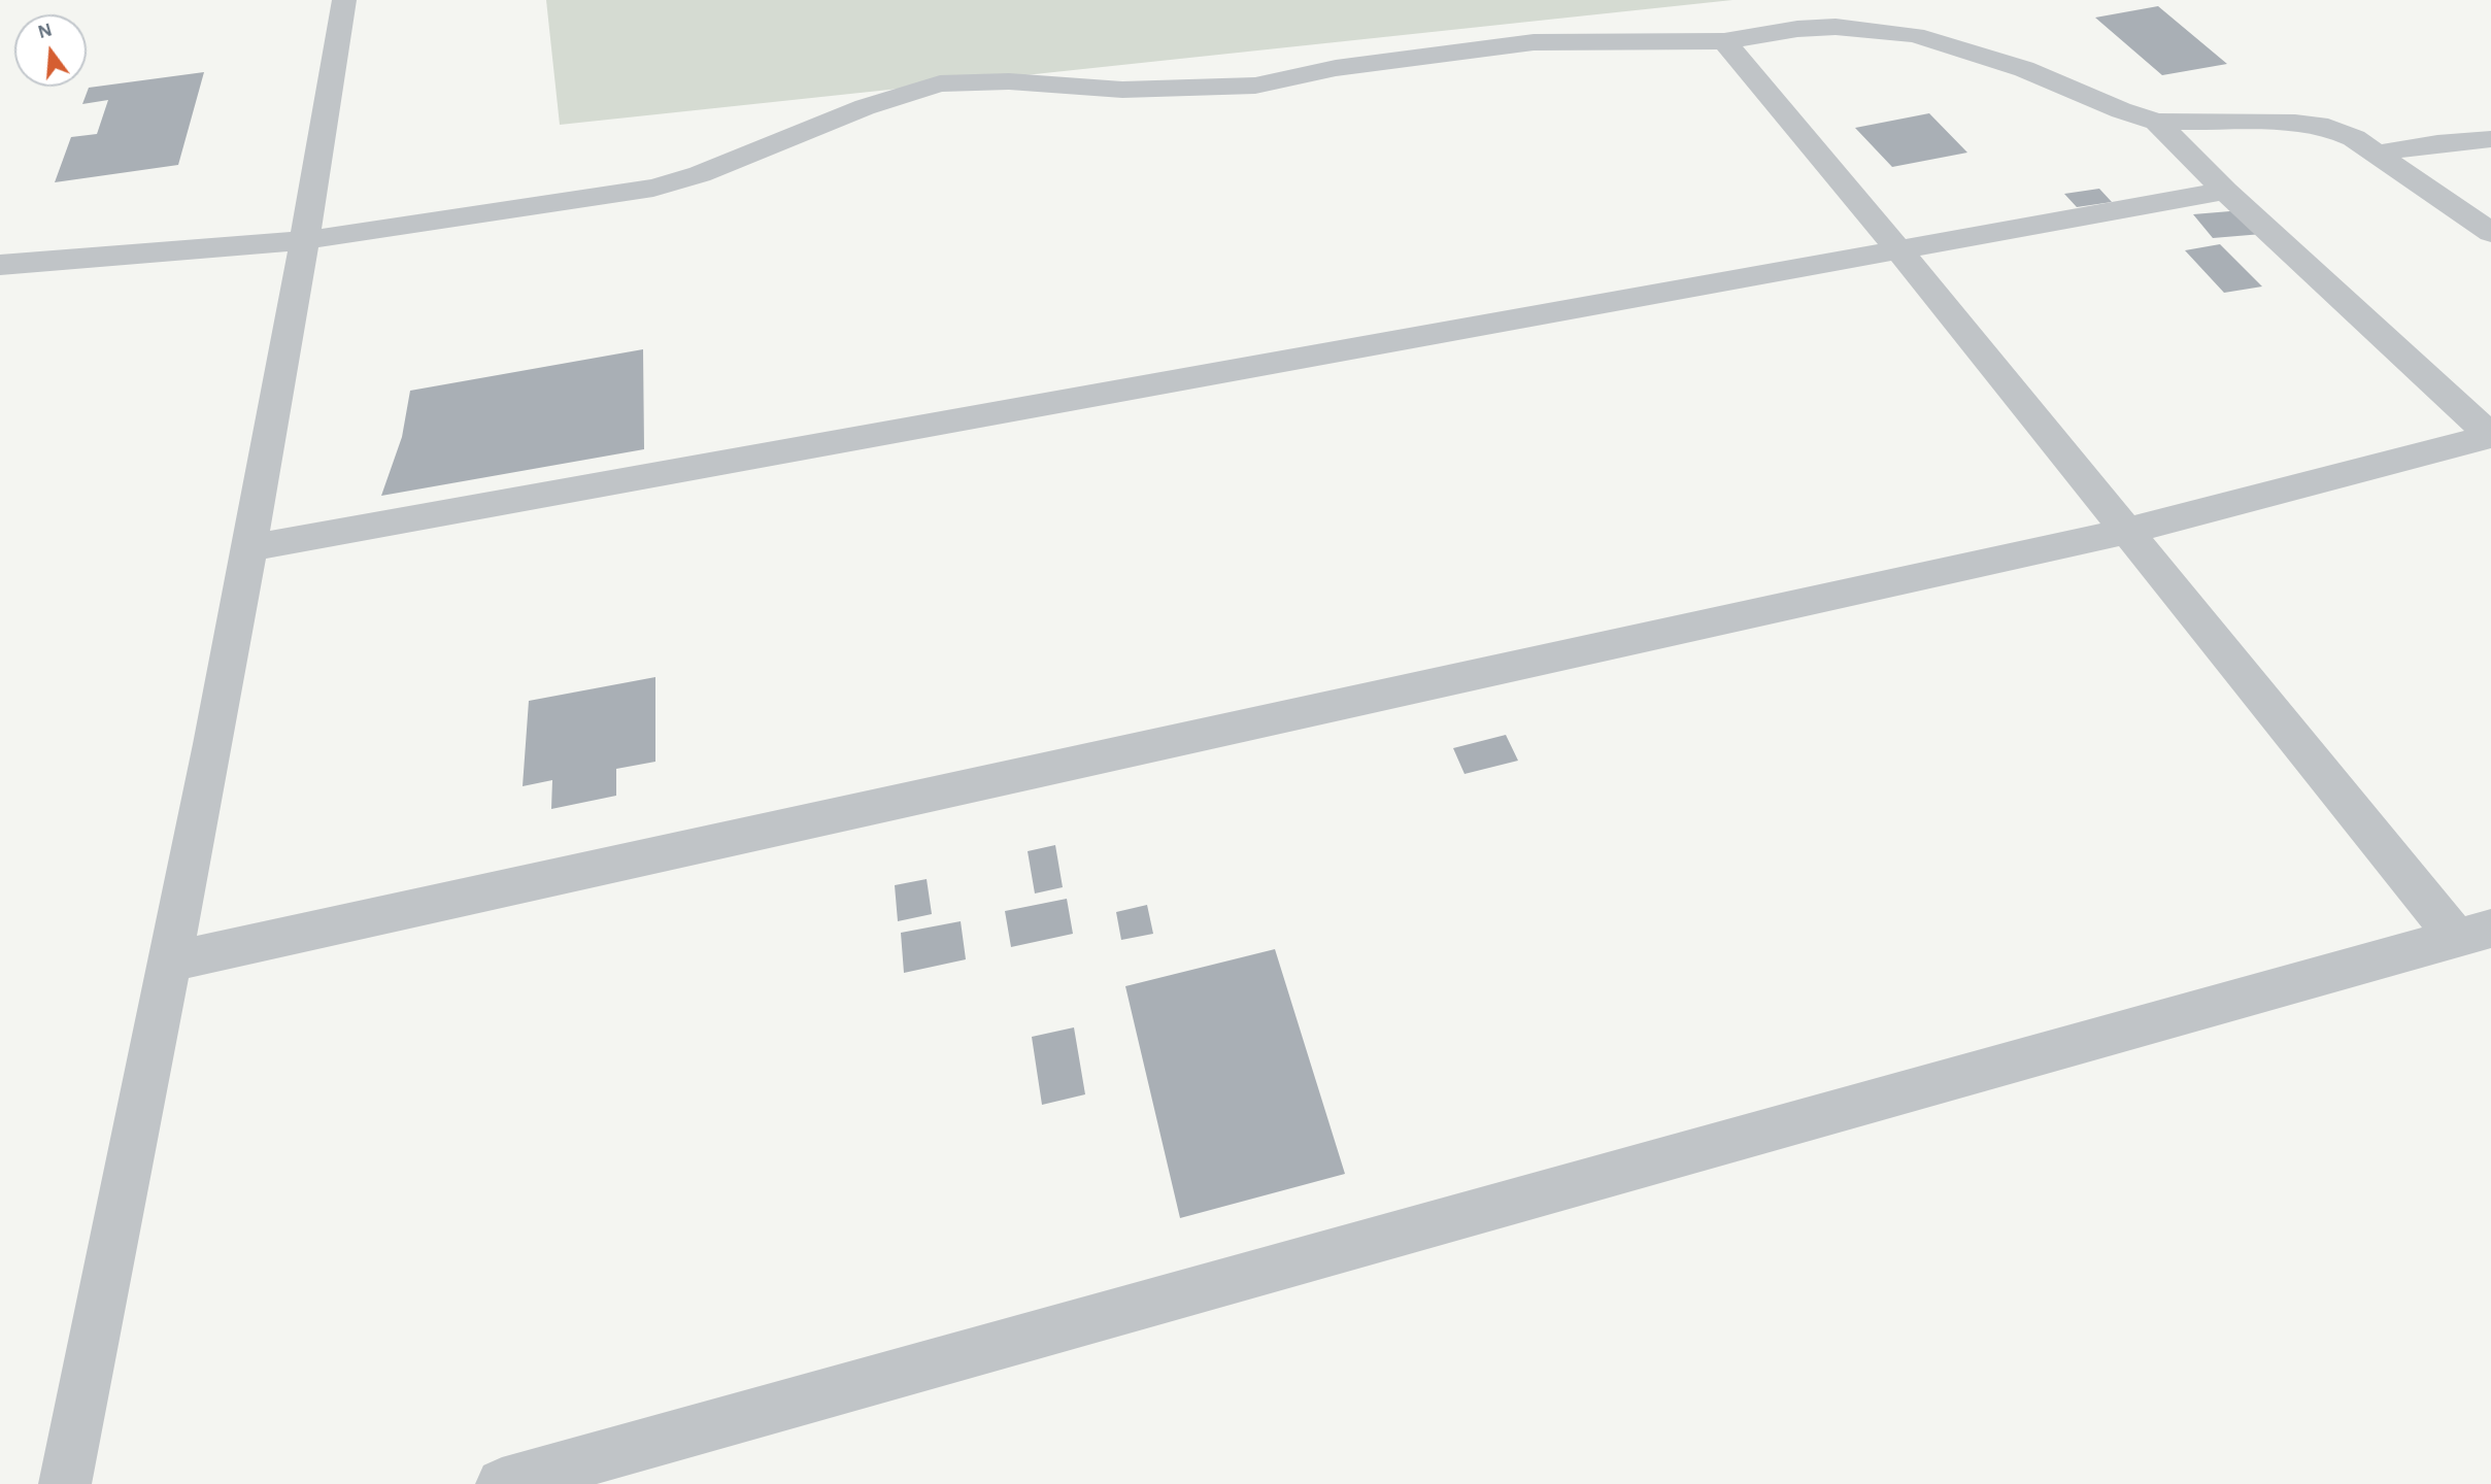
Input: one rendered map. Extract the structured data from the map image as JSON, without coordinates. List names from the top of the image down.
{
  "north": "top"
}
